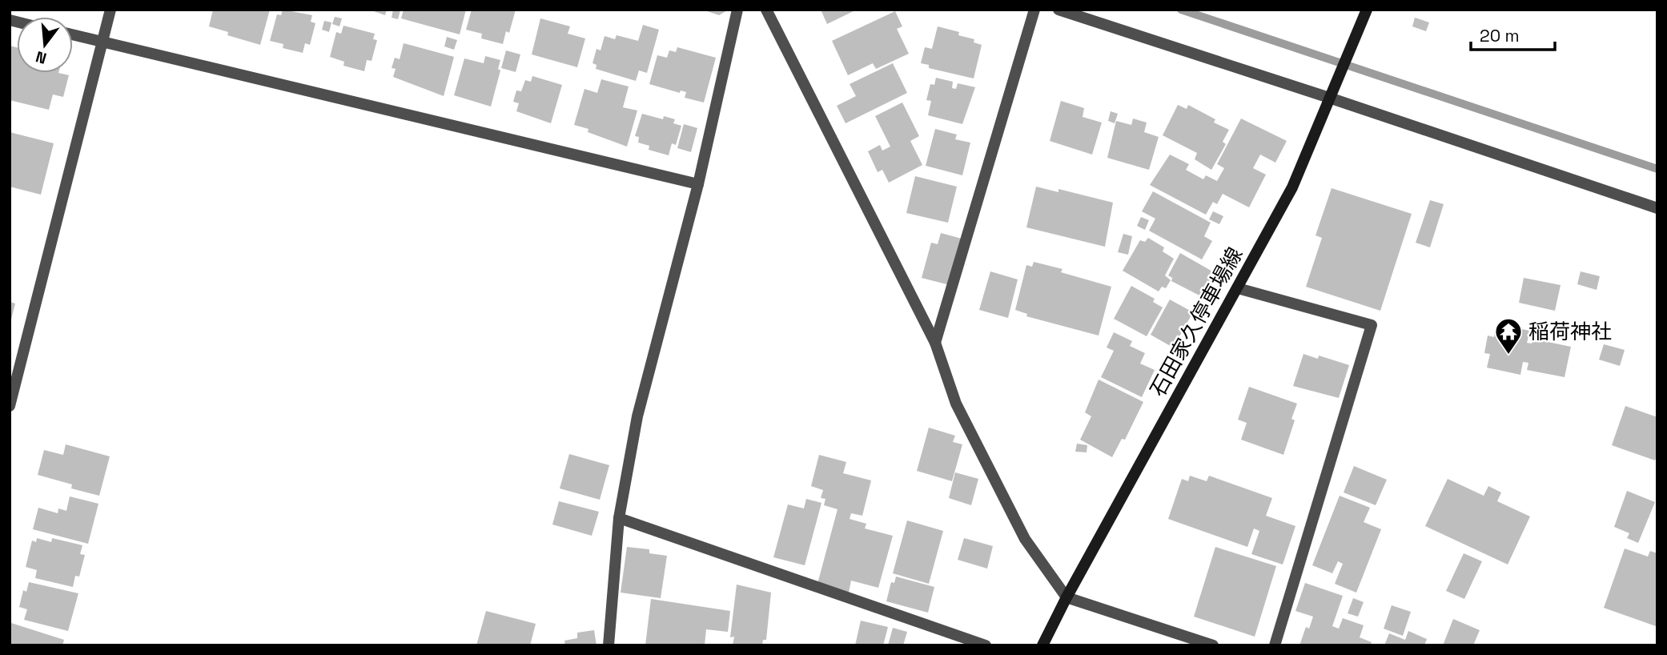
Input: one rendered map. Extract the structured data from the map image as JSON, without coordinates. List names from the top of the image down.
{
  "streets": {
    "main road": ["石田家久停車場線"]
  },
  "places": {
    "temple": ["稲荷神社"]
  },
  "scale_bar": "20 m",
  "north": "bottom"
}
